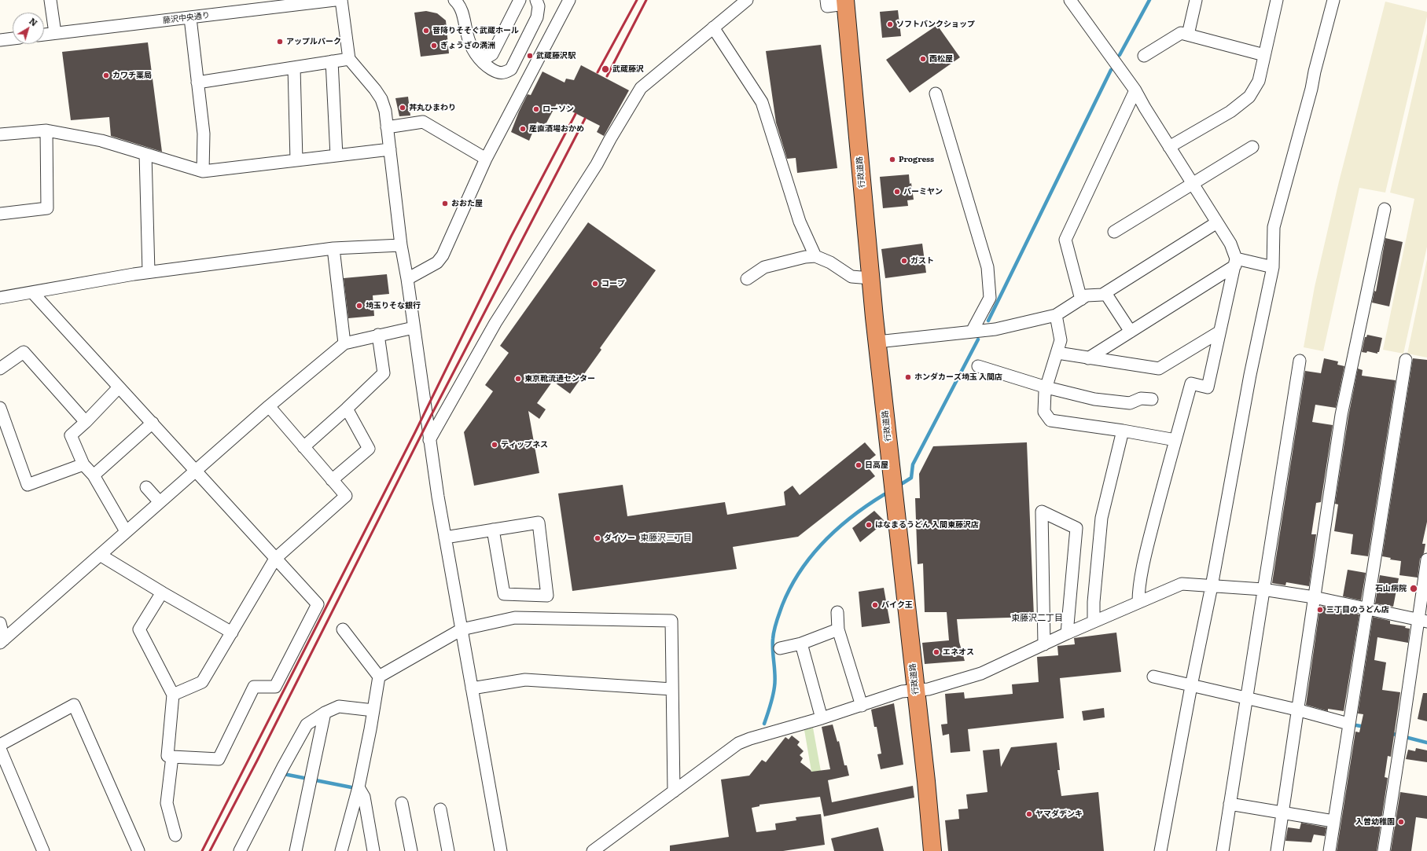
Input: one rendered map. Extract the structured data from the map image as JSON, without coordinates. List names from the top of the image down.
{
  "streets": {
    "highway": ["行政道路"],
    "street": ["藤沢中央通り"]
  },
  "districts": ["東藤沢三丁目", "東藤沢二丁目"],
  "places": [
    "ソフトバンクショップ",
    "音降りそそぐ武蔵ホール",
    "アップルパーク",
    "ぎょうざの満洲",
    "武蔵藤沢駅",
    "西松屋",
    "武蔵藤沢",
    "カワチ薬局",
    "丼丸ひまわり",
    "ローソン",
    "産直酒場おかめ",
    "Progress",
    "バーミヤン",
    "おおた屋",
    "ガスト",
    "コープ",
    "埼玉りそな銀行",
    "ホンダカーズ埼玉 入間店",
    "東京靴流通センター",
    "ティップネス",
    "日高屋",
    "はなまるうどん 入間東藤沢店",
    "ダイソー",
    "石山病院",
    "バイク王",
    "三丁目のうどん店",
    "エネオス",
    "ヤマダデンキ",
    "入曽幼稚園"
  ],
  "north": "top right"
}
